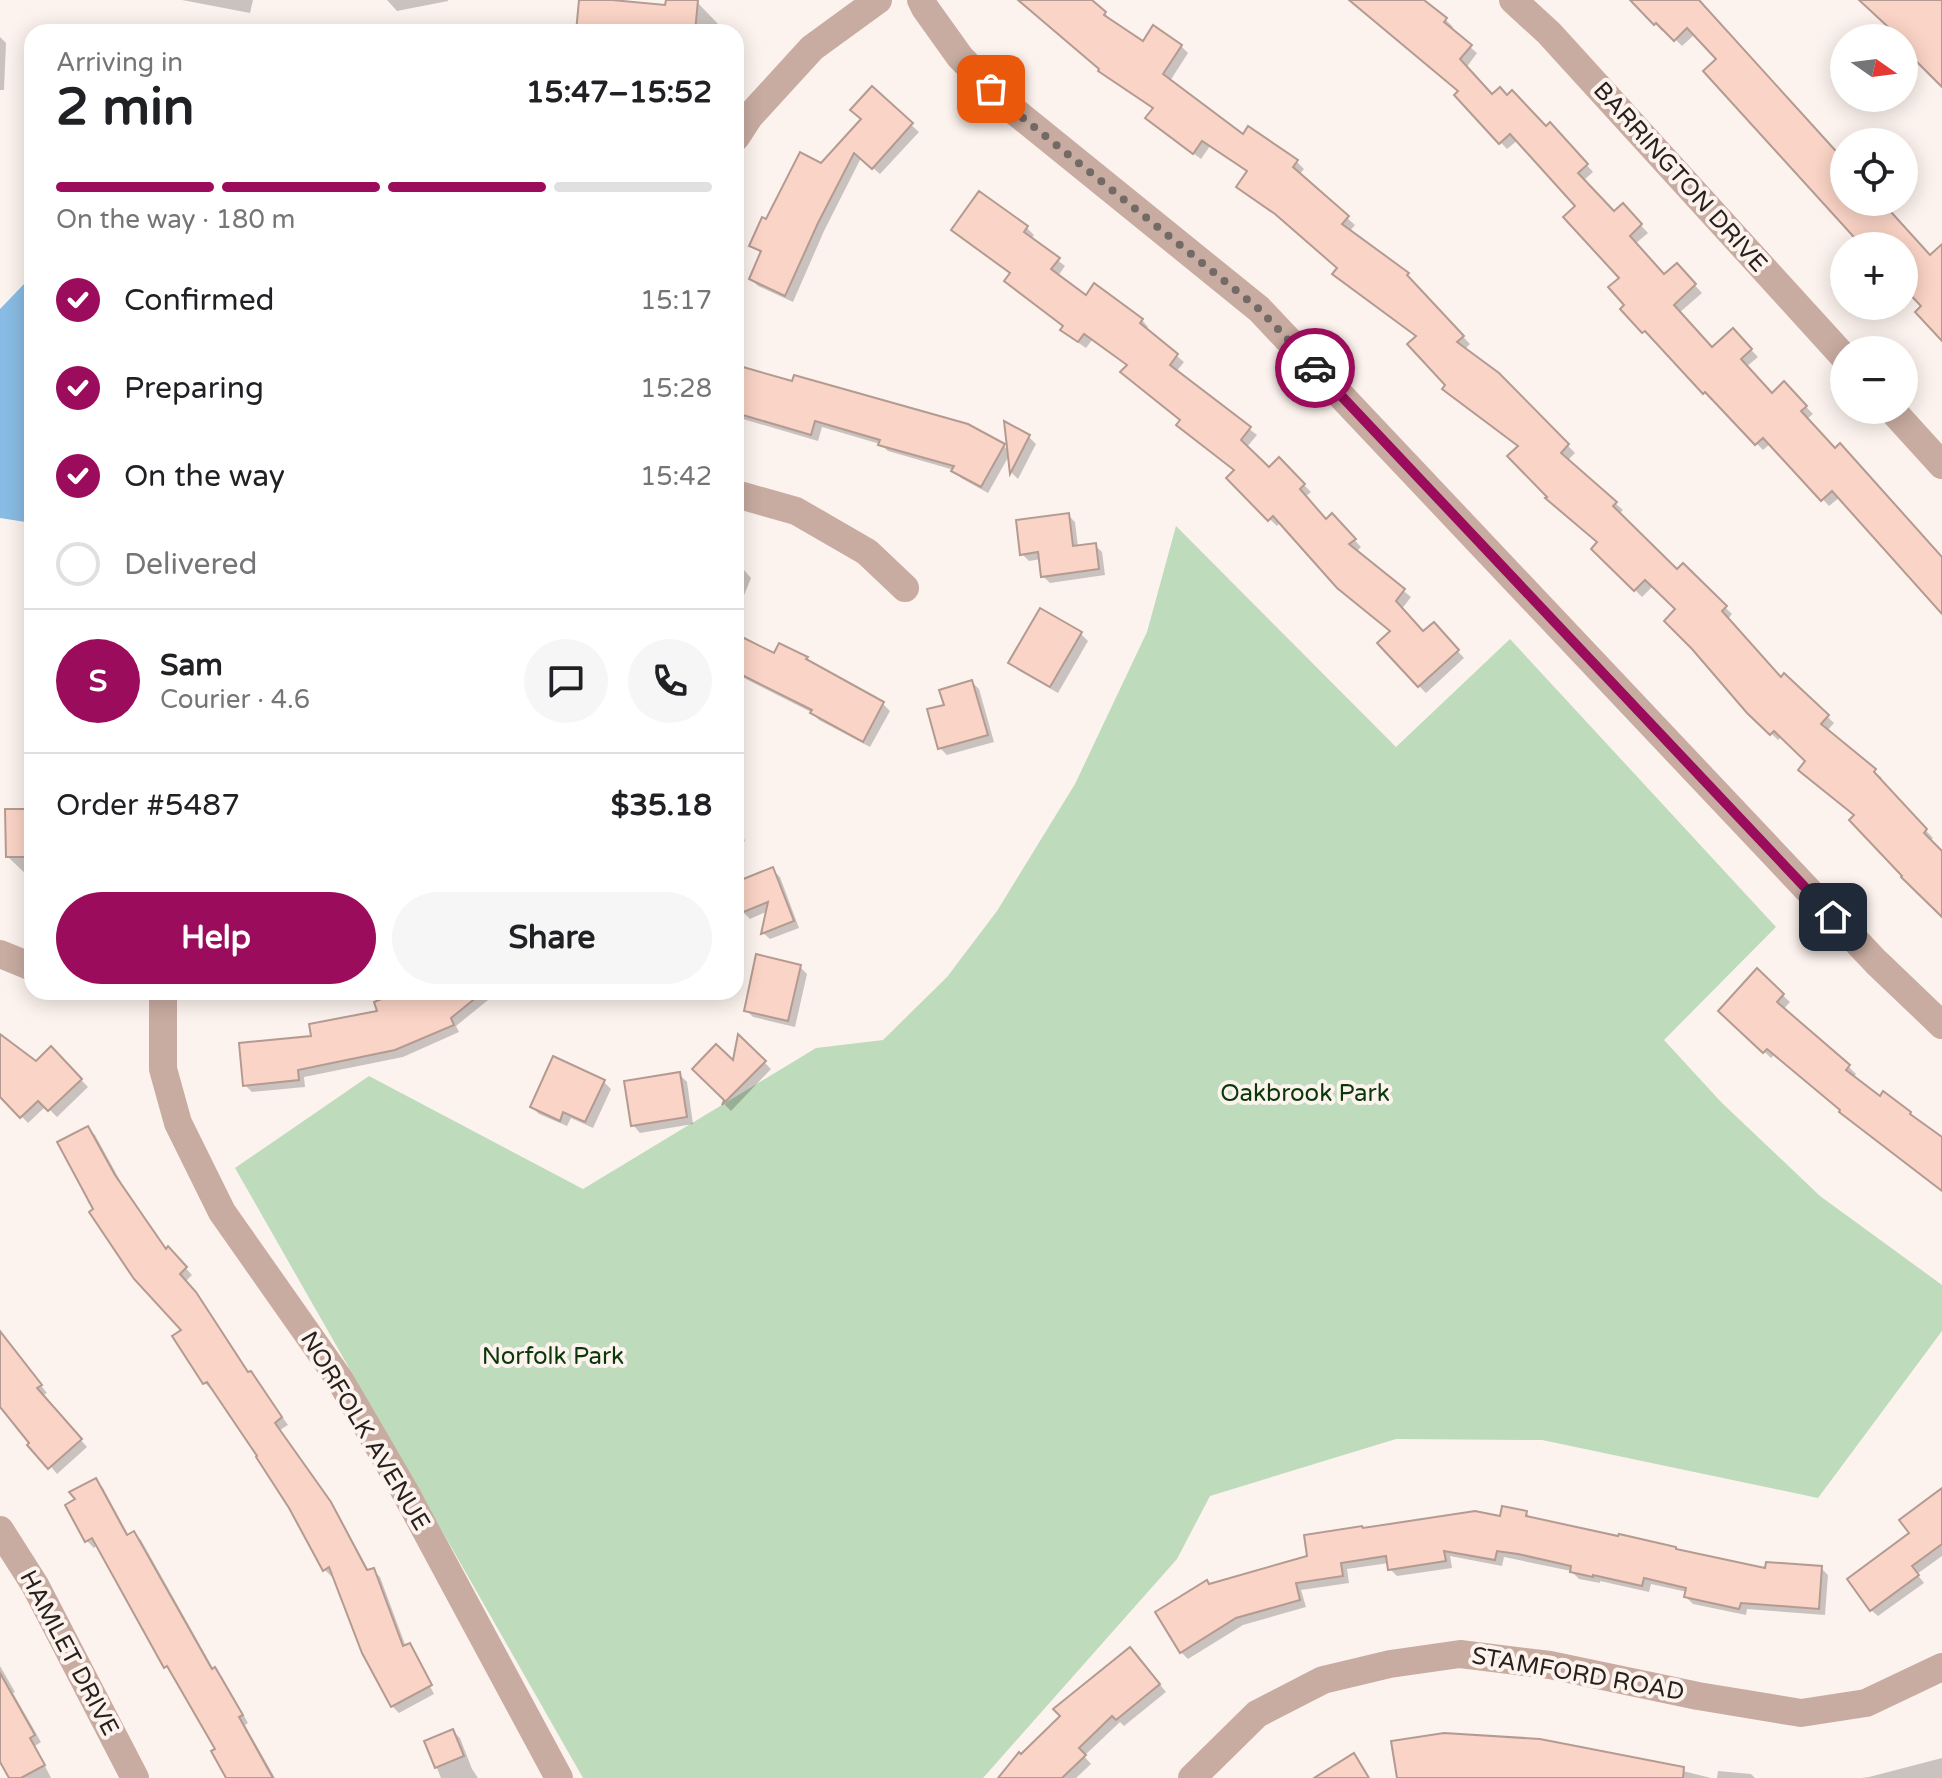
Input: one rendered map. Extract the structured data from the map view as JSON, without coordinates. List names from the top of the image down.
{
  "streets": {
    "street": [
      "BARRINGTON DRIVE",
      "NORFOLK AVENUE",
      "HAMLET DRIVE",
      "STAMFORD ROAD"
    ]
  },
  "parks": ["Oakbrook Park", "Norfolk Park"],
  "north": "right",
  "page": {
    "map_buttons": ["+", "−"],
    "heading": ["2 min", "Arriving in", "15:47–15:52"],
    "panel": [
      "Sam",
      "Courier · 4.6",
      "Order #5487",
      "$35.18"
    ],
    "bar": "On the way · 180 m",
    "list": [
      ["Confirmed", "15:17"],
      ["Preparing", "15:28"],
      ["On the way", "15:42"],
      "Delivered"
    ],
    "round": "S",
    "buttons": ["Help", "Share"]
  }
}
